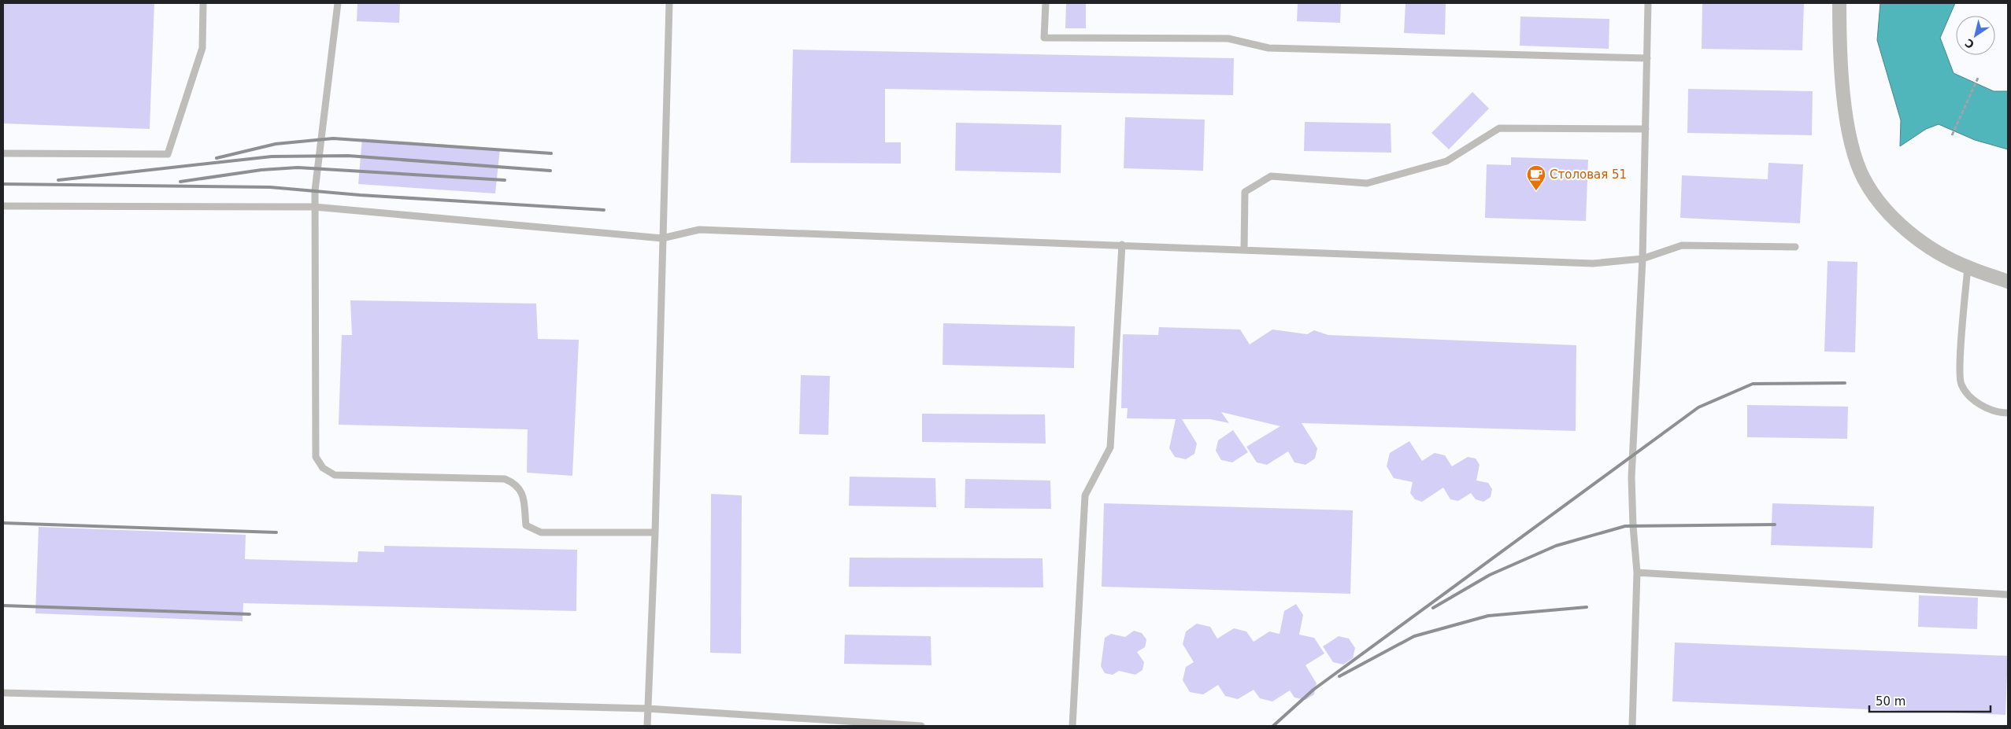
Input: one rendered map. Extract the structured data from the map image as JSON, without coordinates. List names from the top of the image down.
{
  "places": {
    "cafe": ["Столовая 51"]
  },
  "scale_bar": "50 m",
  "north": "bottom left"
}
